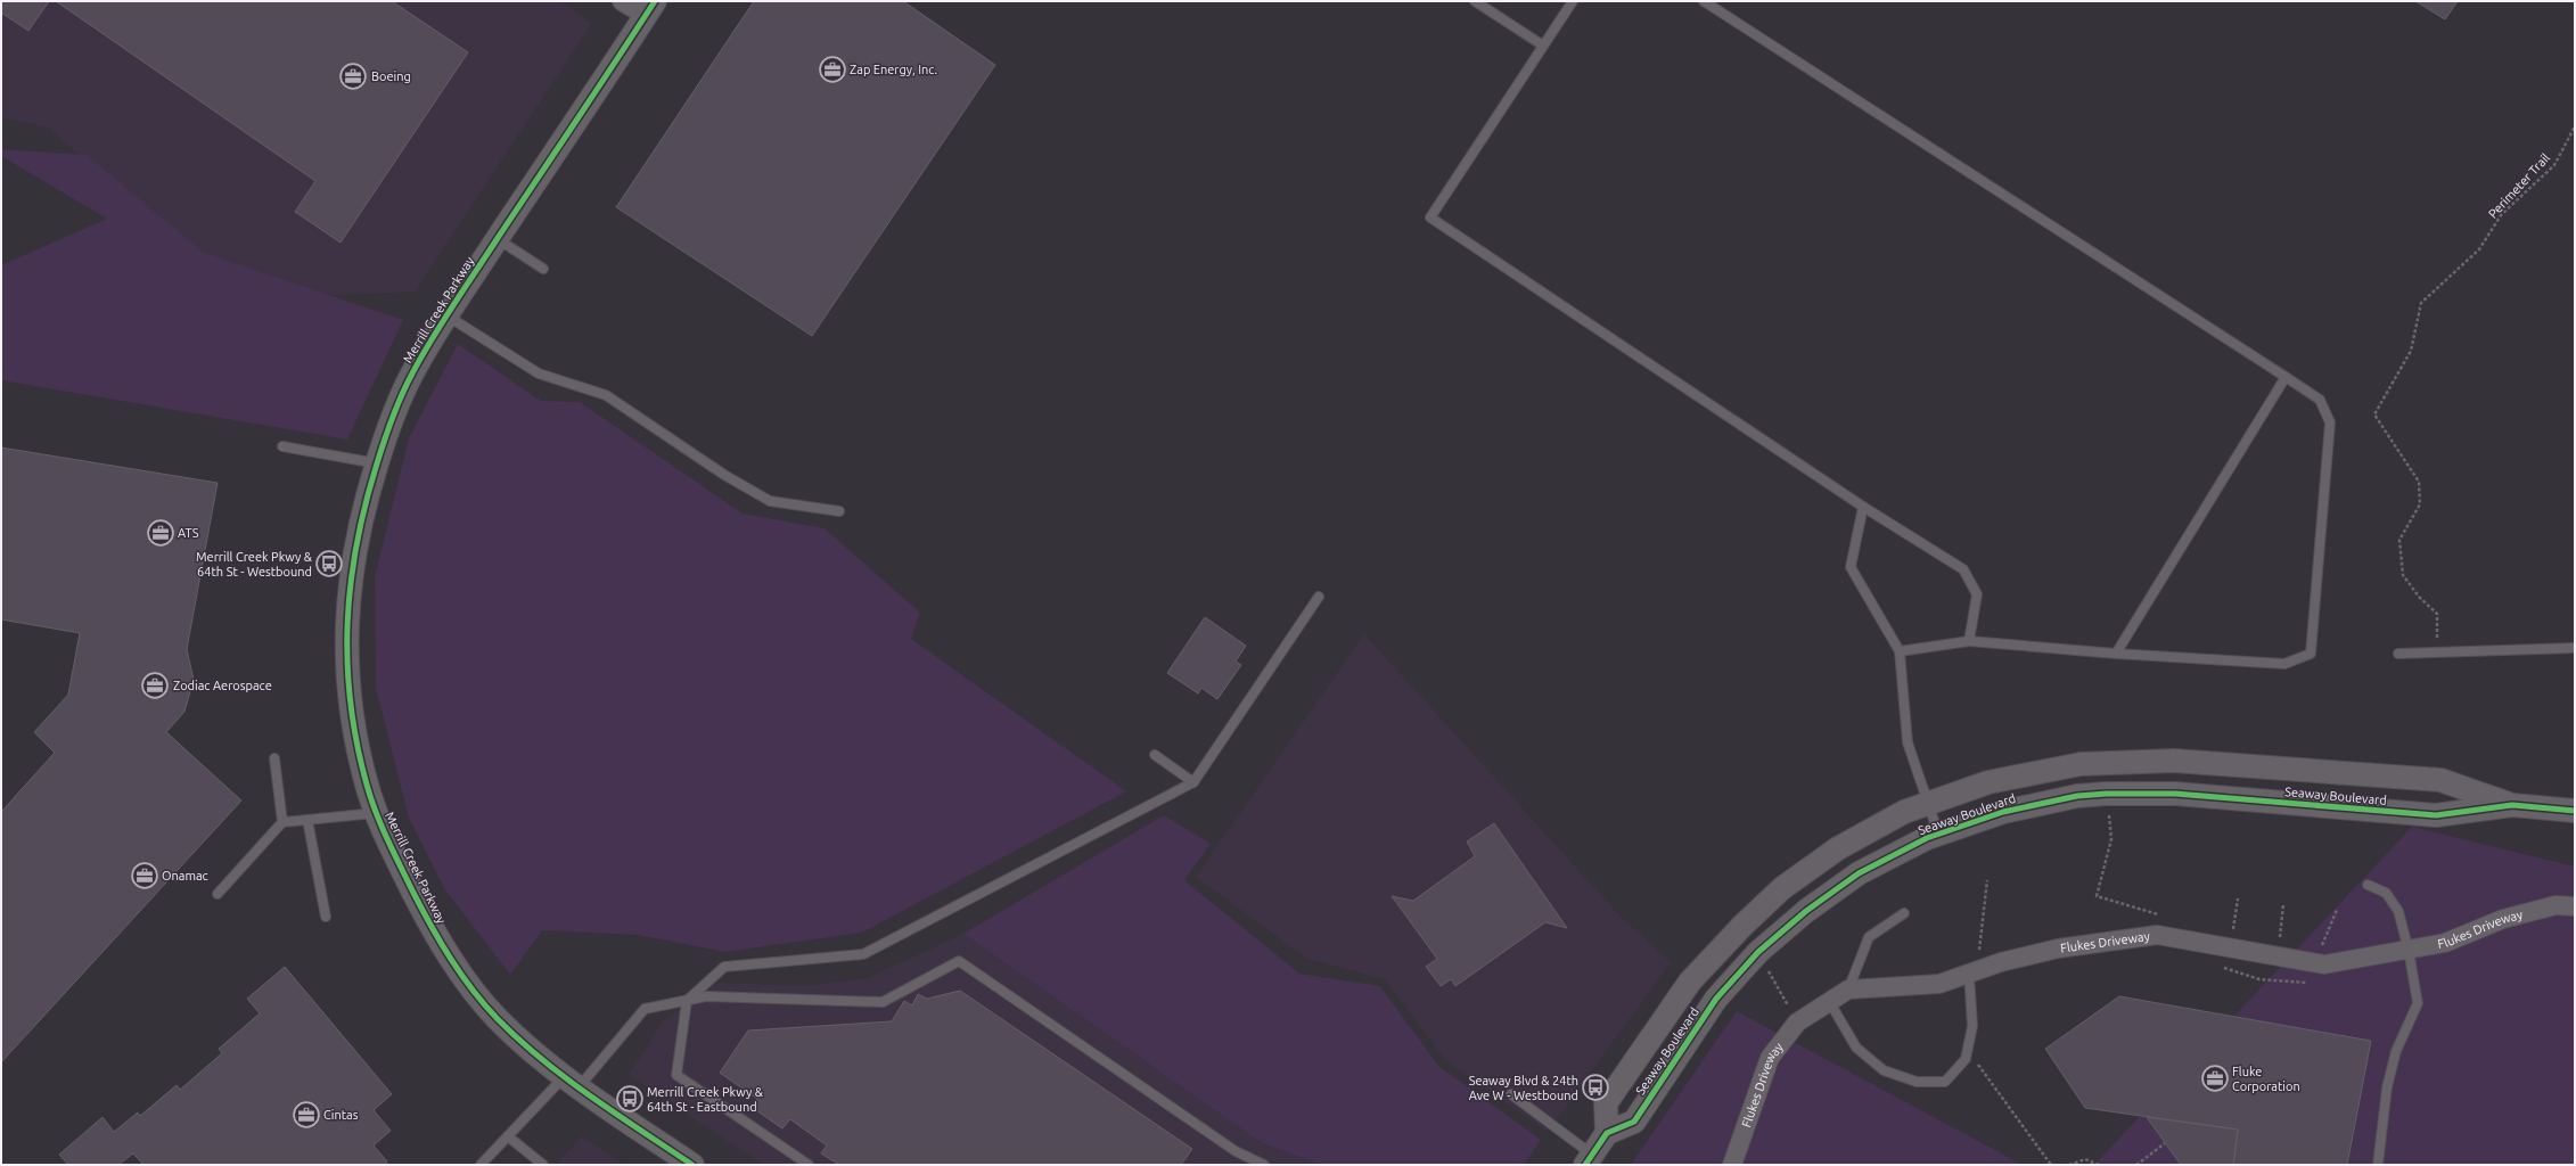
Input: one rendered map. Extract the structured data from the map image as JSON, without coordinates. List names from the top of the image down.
{
  "streets": {
    "street": ["Merrill Creek Parkway", "Seaway Boulevard", "Flukes Driveway"],
    "path": ["Perimeter Trail"]
  },
  "places": {
    "office": [
      "Zap Energy, Inc.",
      "Boeing",
      "ATS",
      "Zodiac Aerospace",
      "Onamac",
      "Fluke Corporation",
      "Cintas"
    ],
    "bus stop": ["Merrill Creek Pkwy & 64th St - Westbound", "Seaway Blvd & 24th Ave W - Westbound", "Merrill Creek Pkwy & 64th St - Eastbound"]
  }
}
